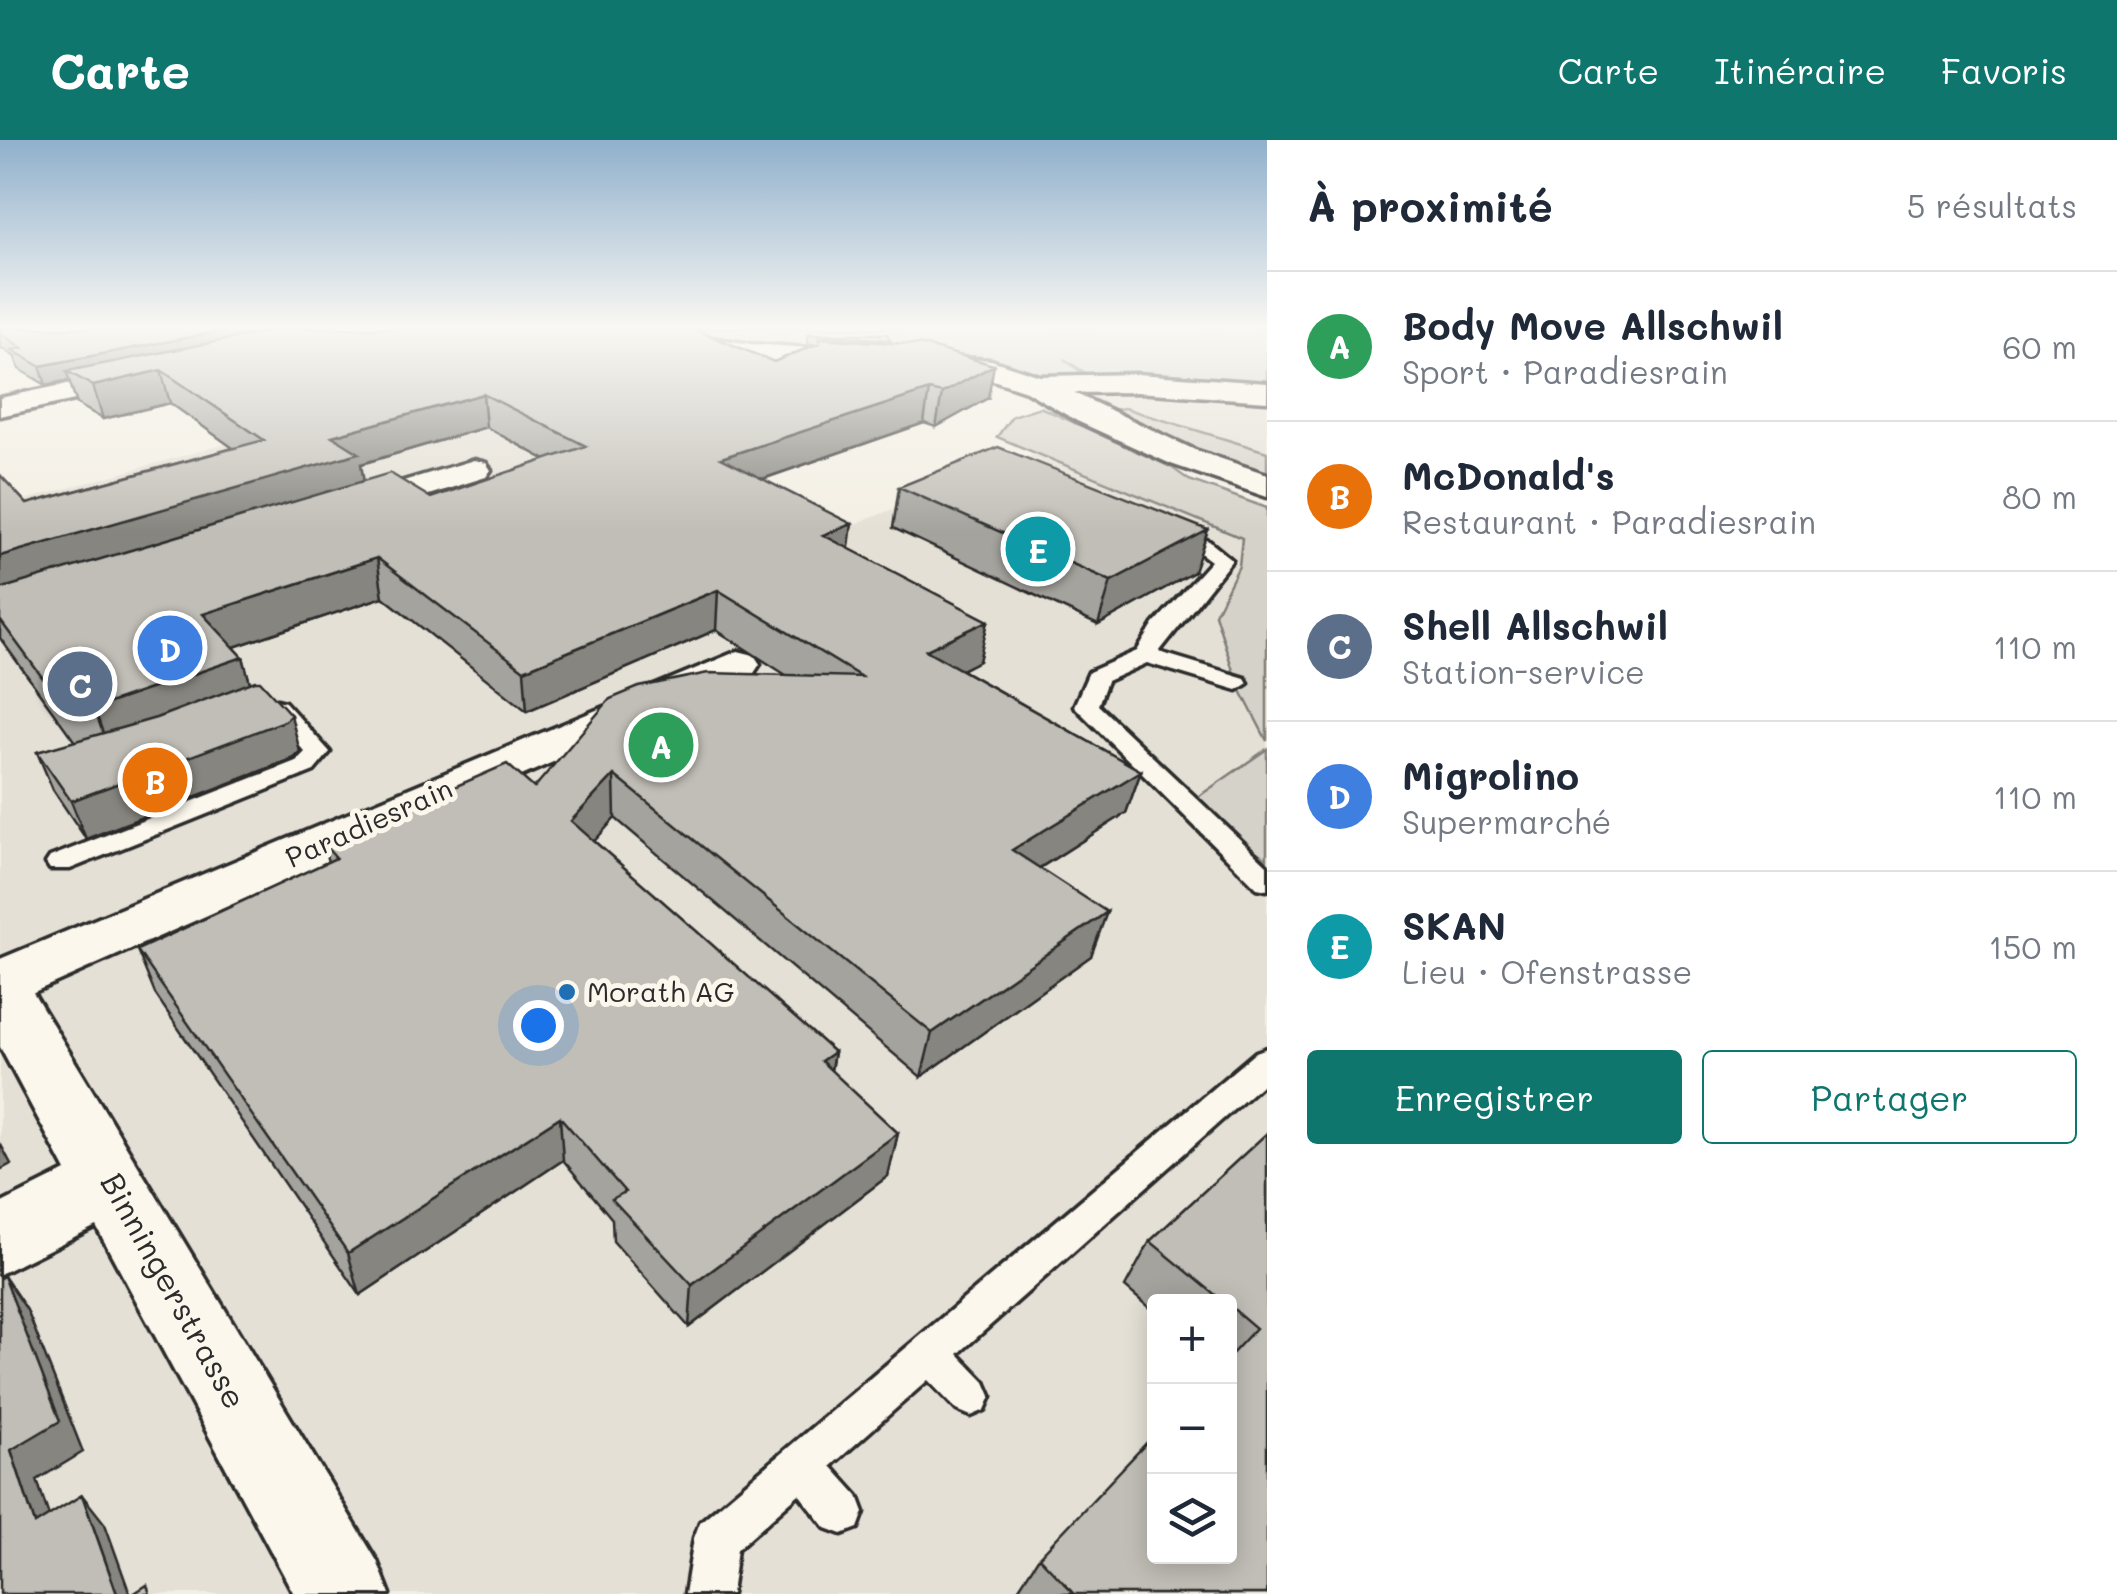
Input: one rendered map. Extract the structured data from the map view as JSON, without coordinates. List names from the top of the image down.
{
  "streets": {
    "street": ["Paradiesrain", "Binningerstrasse"]
  },
  "crossings": [
    ["Paradiesrain", "Binningerstrasse"]
  ],
  "places": ["Morath AG"],
  "page": {
    "header": "Carte",
    "nav": ["Carte", "Itinéraire", "Favoris"],
    "heading": ["À proximité", "5 résultats"],
    "list": [
      {
        "mark": "A",
        "name": "Body Move Allschwil",
        "note": "Sport · Paradiesrain",
        "value": "60 m"
      },
      {
        "mark": "B",
        "name": "McDonald's",
        "note": "Restaurant · Paradiesrain",
        "value": "80 m"
      },
      {
        "mark": "C",
        "name": "Shell Allschwil",
        "note": "Station-service",
        "value": "110 m"
      },
      {
        "mark": "D",
        "name": "Migrolino",
        "note": "Supermarché",
        "value": "110 m"
      },
      {
        "mark": "E",
        "name": "SKAN",
        "note": "Lieu · Ofenstrasse",
        "value": "150 m"
      }
    ],
    "pins": [
      "E",
      "D",
      "C",
      "A",
      "B"
    ],
    "buttons": ["Enregistrer", "Partager"],
    "map_buttons": ["+", "−"]
  }
}
